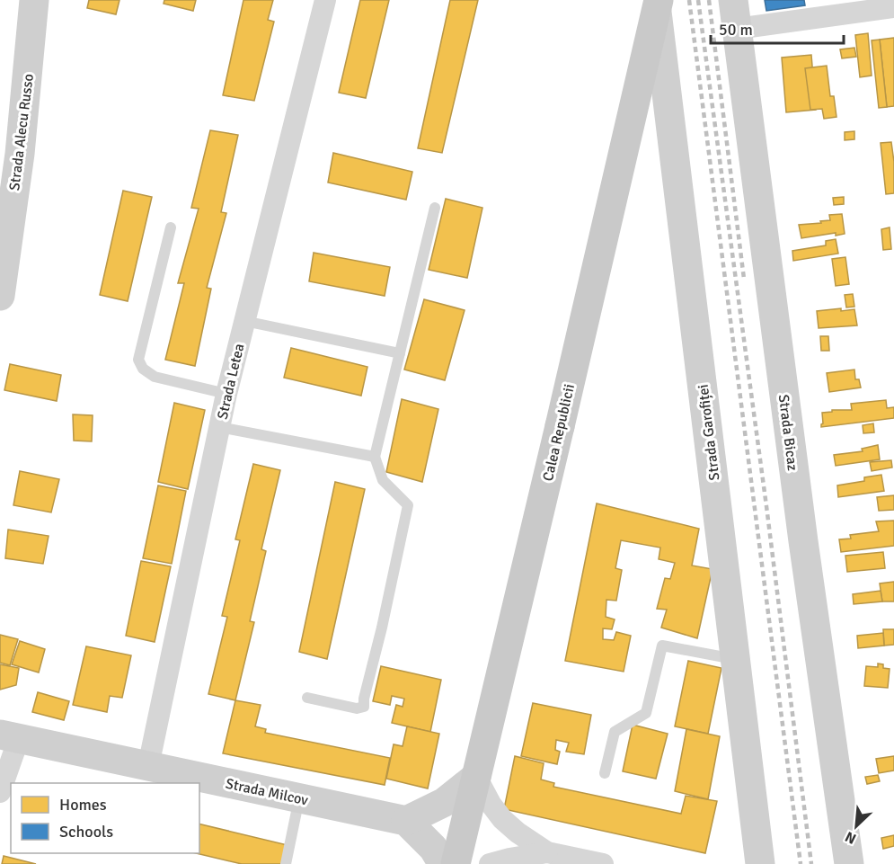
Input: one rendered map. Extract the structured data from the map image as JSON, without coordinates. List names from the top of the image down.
{
  "streets": {
    "main road": ["Calea Republicii"],
    "street": [
      "Strada Alecu Russo",
      "Strada Letea",
      "Strada Garofiței",
      "Strada Bicaz",
      "Strada Milcov"
    ]
  },
  "crossings": [
    ["Strada Letea", "Strada Milcov"],
    ["Calea Republicii", "Strada Garofiței"]
  ],
  "legend": ["Homes", "Schools"],
  "scale_bar": "50 m",
  "north": "bottom left"
}
